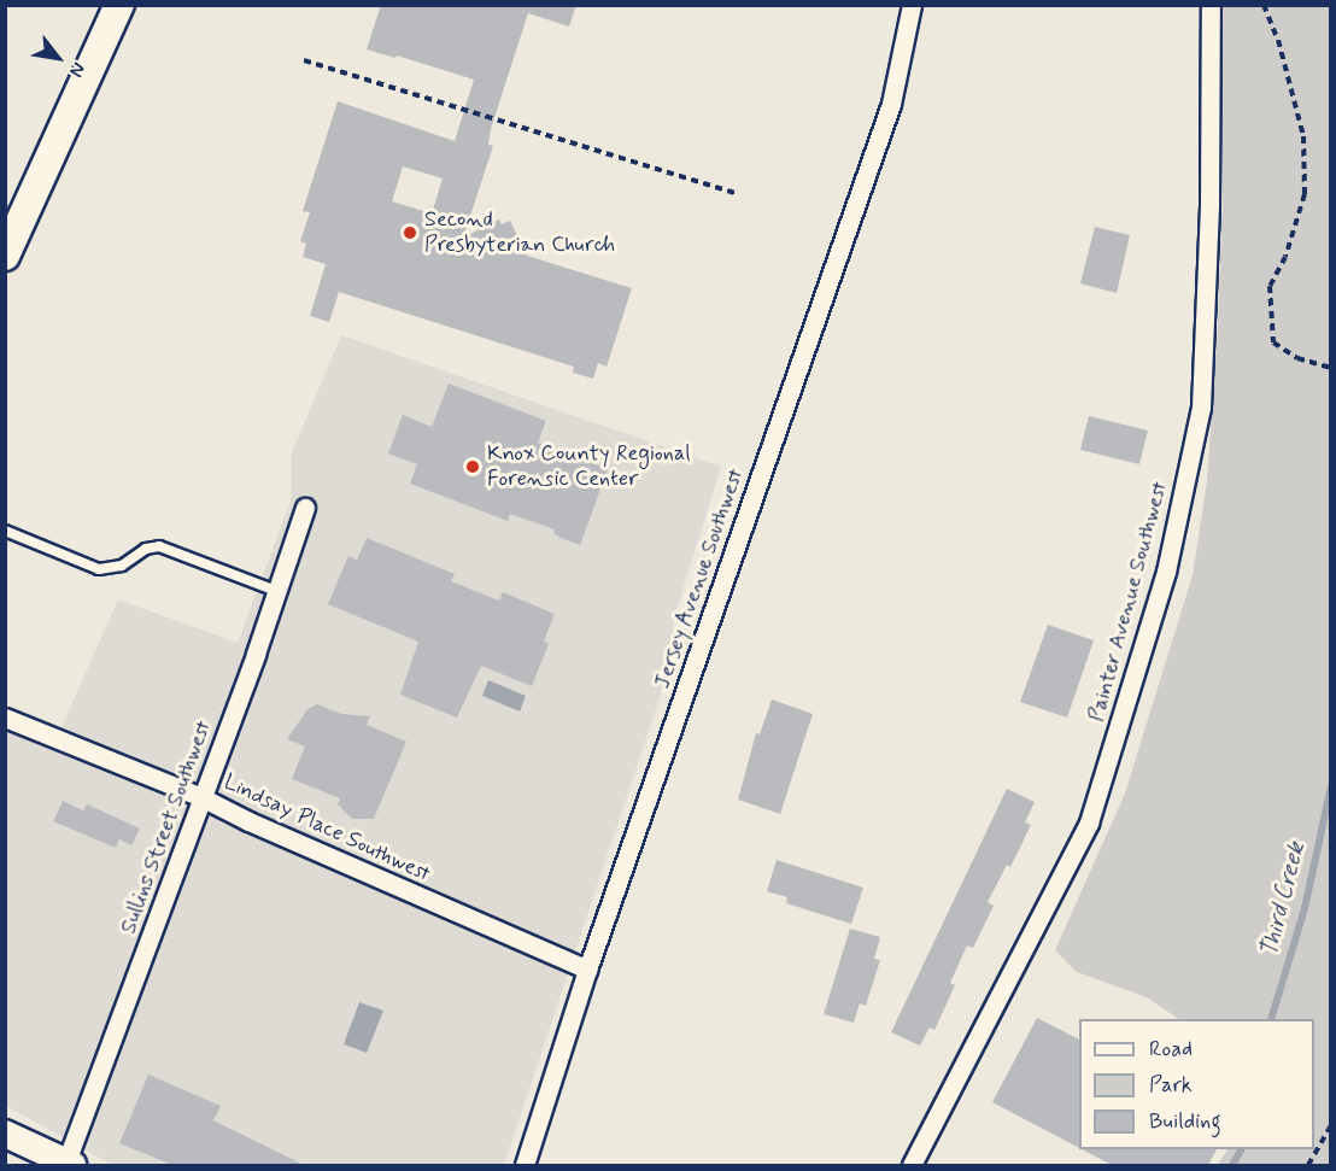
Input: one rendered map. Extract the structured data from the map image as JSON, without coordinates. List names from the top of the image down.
{
  "streets": {
    "street": [
      "Jersey Avenue Southwest",
      "Painter Avenue Southwest",
      "Sullins Street Southwest",
      "Lindsay Place Southwest"
    ]
  },
  "crossings": [
    ["Jersey Avenue Southwest", "Lindsay Place Southwest"],
    ["Sullins Street Southwest", "Lindsay Place Southwest"]
  ],
  "water": ["Third Creek"],
  "places": ["Second Presbyterian Church", "Knox County Regional Forensic Center"],
  "legend": ["Road", "Park", "Building"],
  "north": "bottom right"
}
